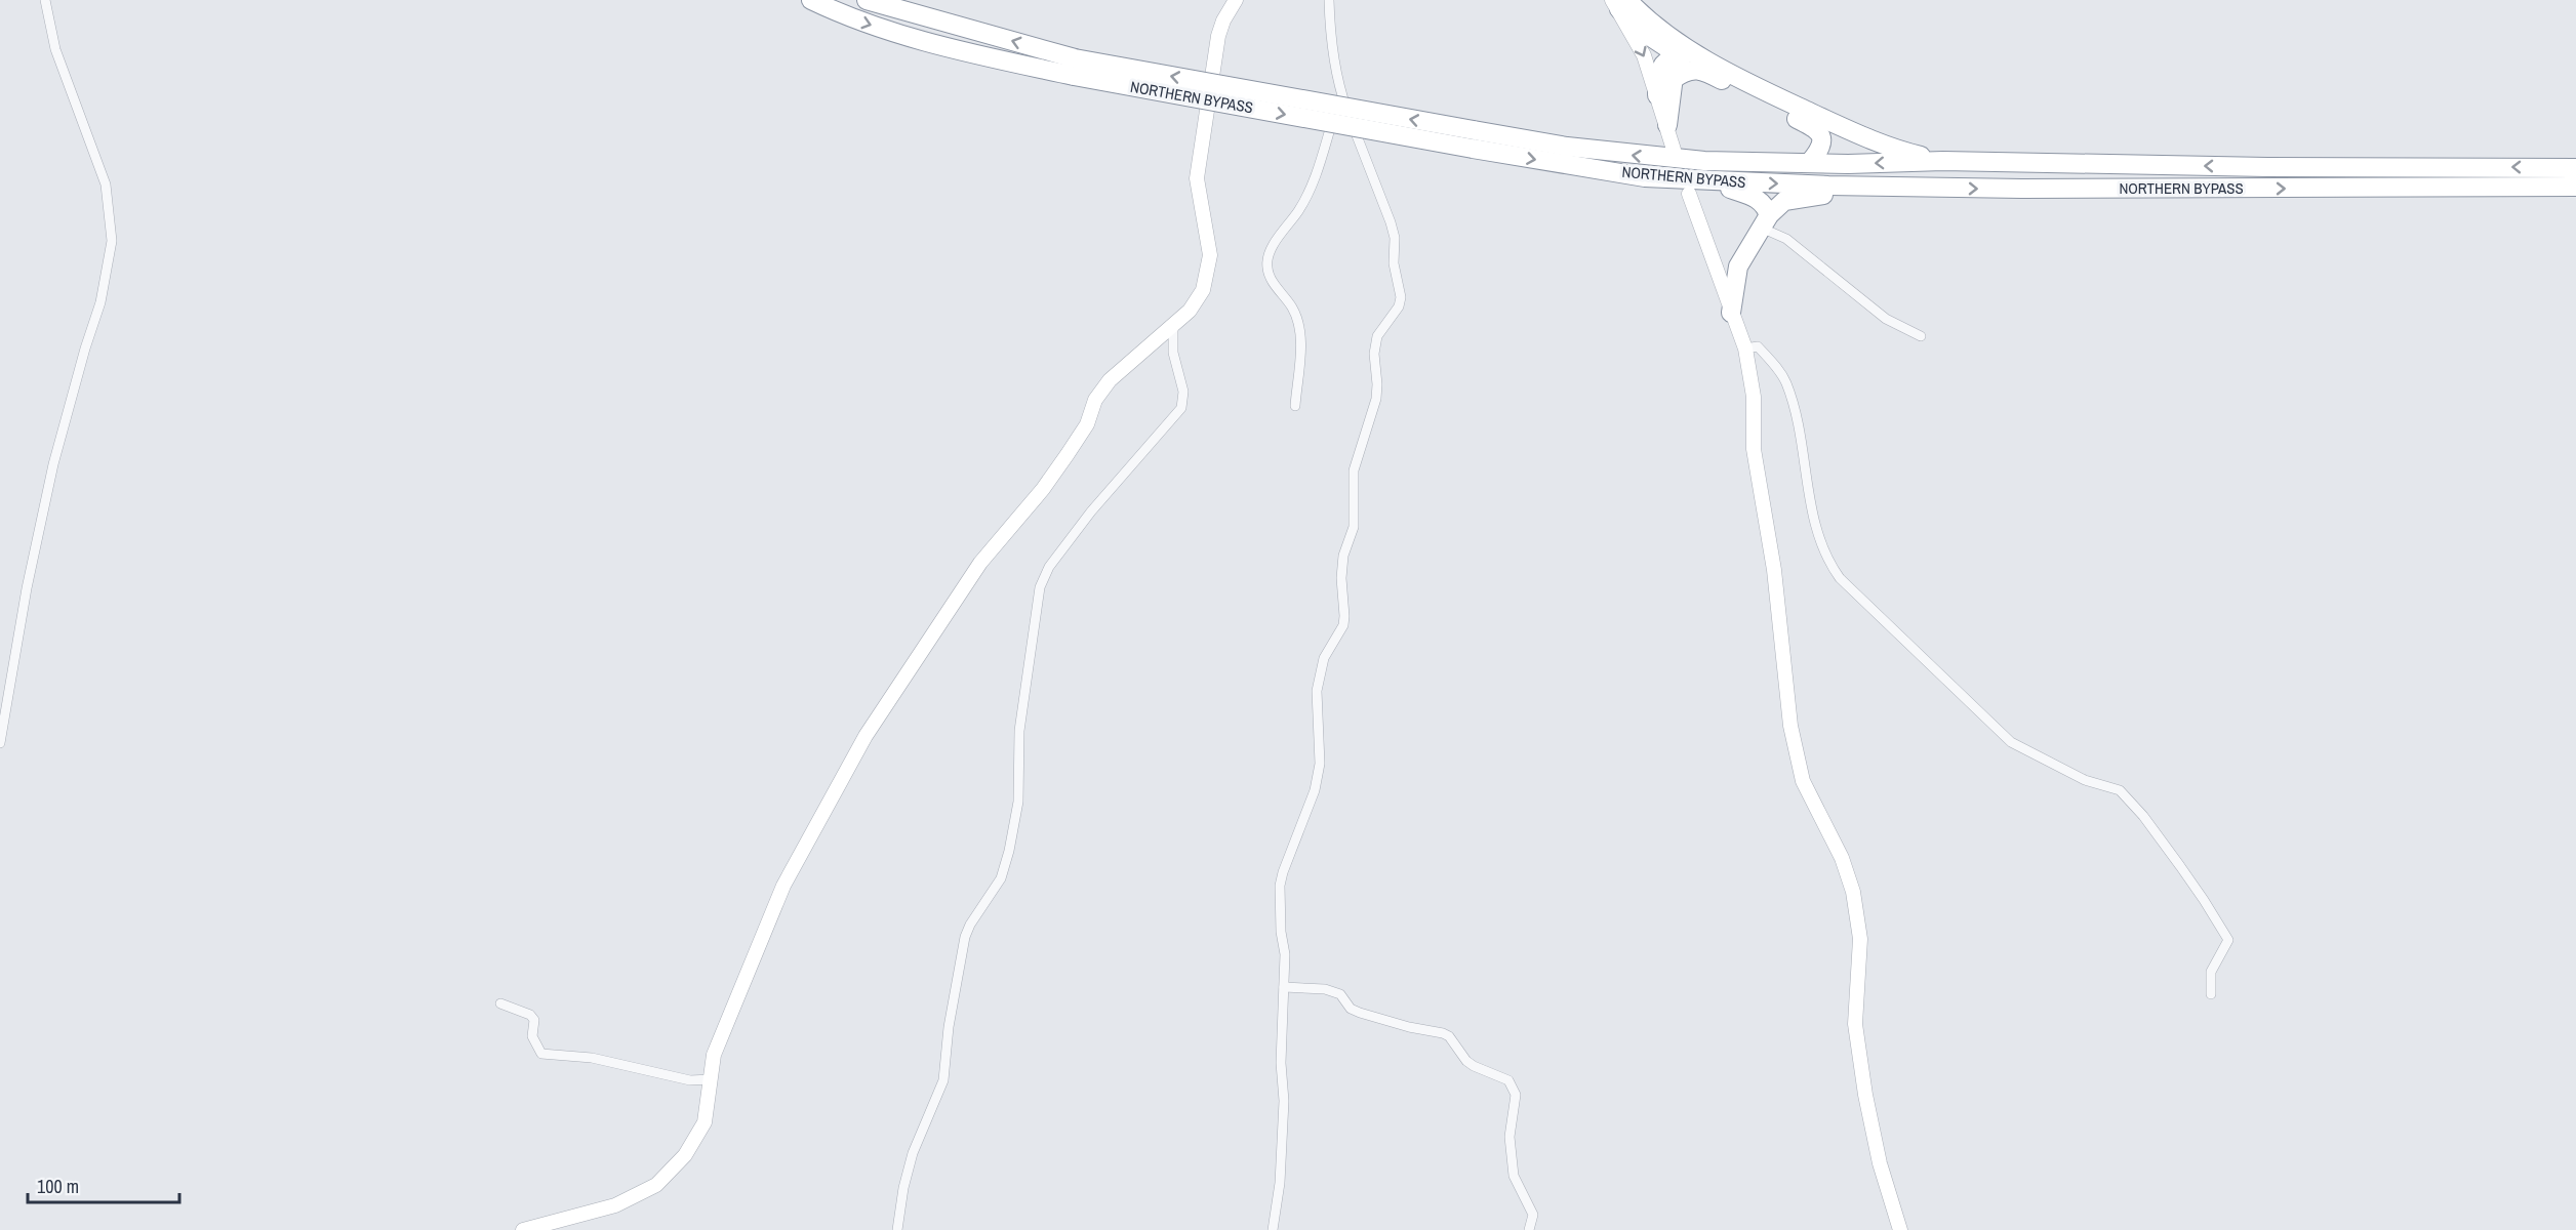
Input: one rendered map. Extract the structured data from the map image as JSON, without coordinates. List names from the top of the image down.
{
  "streets": {
    "highway": ["NORTHERN BYPASS"]
  },
  "scale_bar": "100 m"
}
